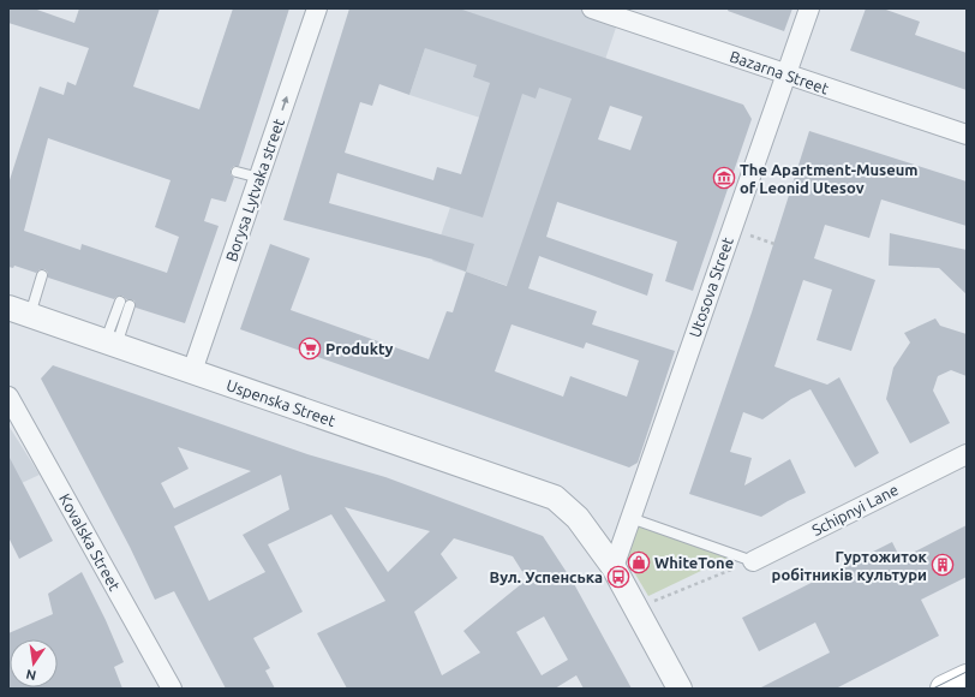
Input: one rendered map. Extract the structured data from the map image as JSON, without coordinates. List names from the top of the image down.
{
  "streets": {
    "street": [
      "Bazarna Street",
      "Borysa Lytvaka street",
      "Utosova Street",
      "Uspenska Street",
      "Schipnyi Lane",
      "Kovalska Street"
    ]
  },
  "crossings": [
    ["Bazarna Street", "Utosova Street"],
    ["Borysa Lytvaka street", "Uspenska Street"],
    ["Utosova Street", "Uspenska Street"]
  ],
  "one_way": ["Borysa Lytvaka street"],
  "places": {
    "museum": ["The Apartment-Museum of Leonid Utesov"],
    "supermarket": ["Produkty"],
    "shop": ["WhiteTone"],
    "building": ["Гуртожиток робітників культури"],
    "bus stop": ["Вул. Успенська"]
  },
  "north": "bottom"
}
